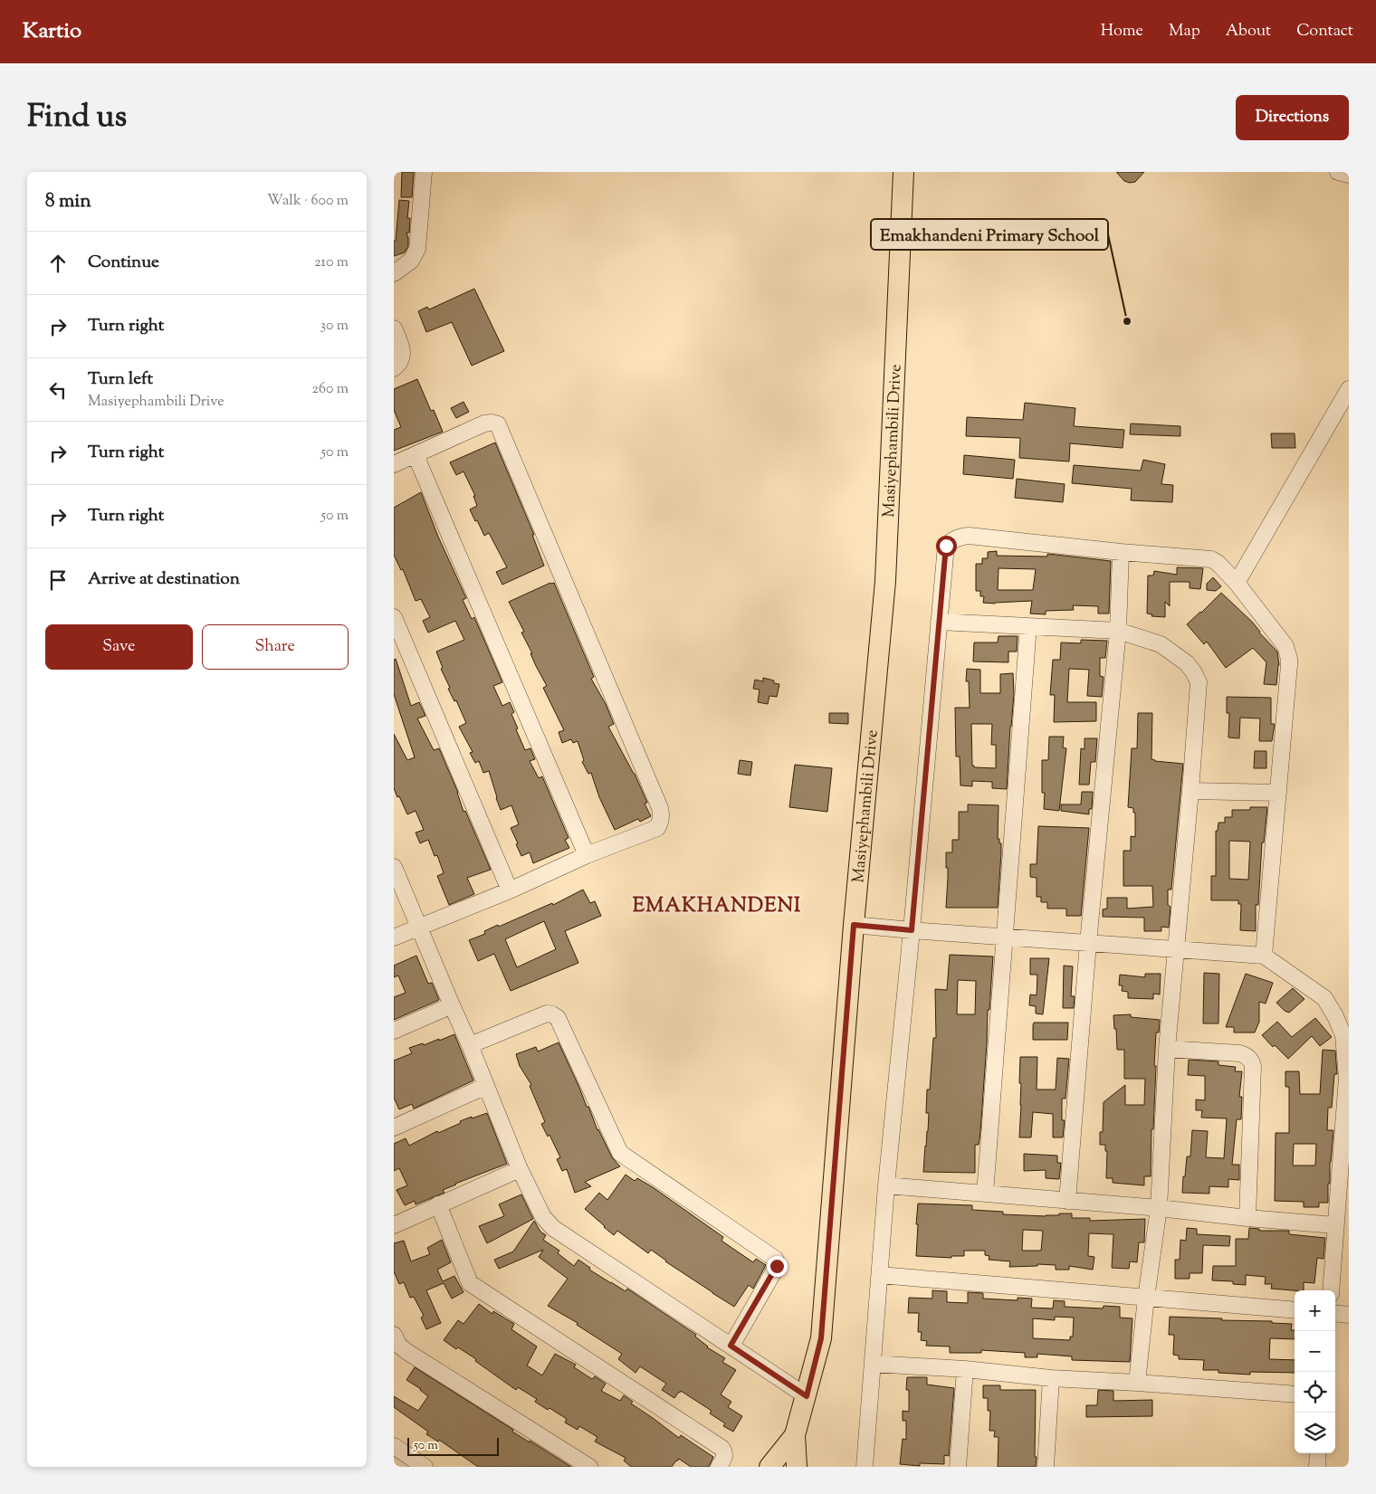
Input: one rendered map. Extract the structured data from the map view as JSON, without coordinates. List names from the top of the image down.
{
  "streets": {
    "main road": ["Masiyephambili Drive"]
  },
  "districts": ["EMAKHANDENI"],
  "places": ["Emakhandeni Primary School"],
  "scale_bar": "50 m",
  "page": {
    "header": "Kartio",
    "nav": [
      "Home",
      "Map",
      "About",
      "Contact"
    ],
    "title": "Find us",
    "buttons": [
      "Directions",
      ["Save", "Share"]
    ],
    "heading": ["8 min", "Walk · 600 m"],
    "list": [
      ["Continue", "210 m"],
      ["Turn right", "30 m"],
      ["Turn left", "Masiyephambili Drive", "260 m"],
      ["Turn right", "50 m"],
      ["Turn right", "50 m"],
      "Arrive at destination"
    ],
    "map_buttons": ["+", "−"],
    "scale": "50 m"
  }
}
